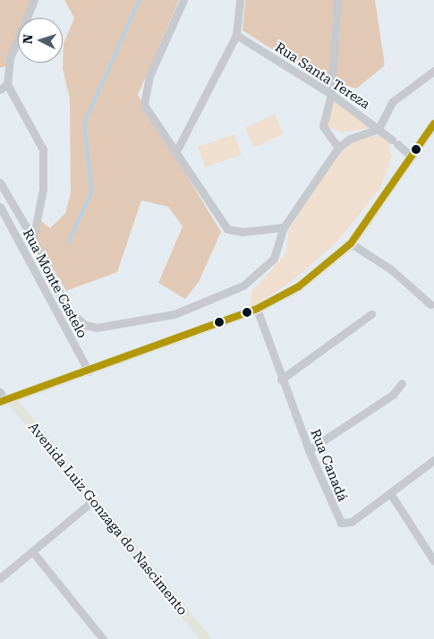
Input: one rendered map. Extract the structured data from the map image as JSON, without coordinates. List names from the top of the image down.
{
  "streets": {
    "main road": ["Avenida Luiz Gonzaga do Nascimento"],
    "street": ["Rua Santa Tereza", "Rua Monte Castelo", "Rua Canadá"]
  },
  "north": "left"
}
